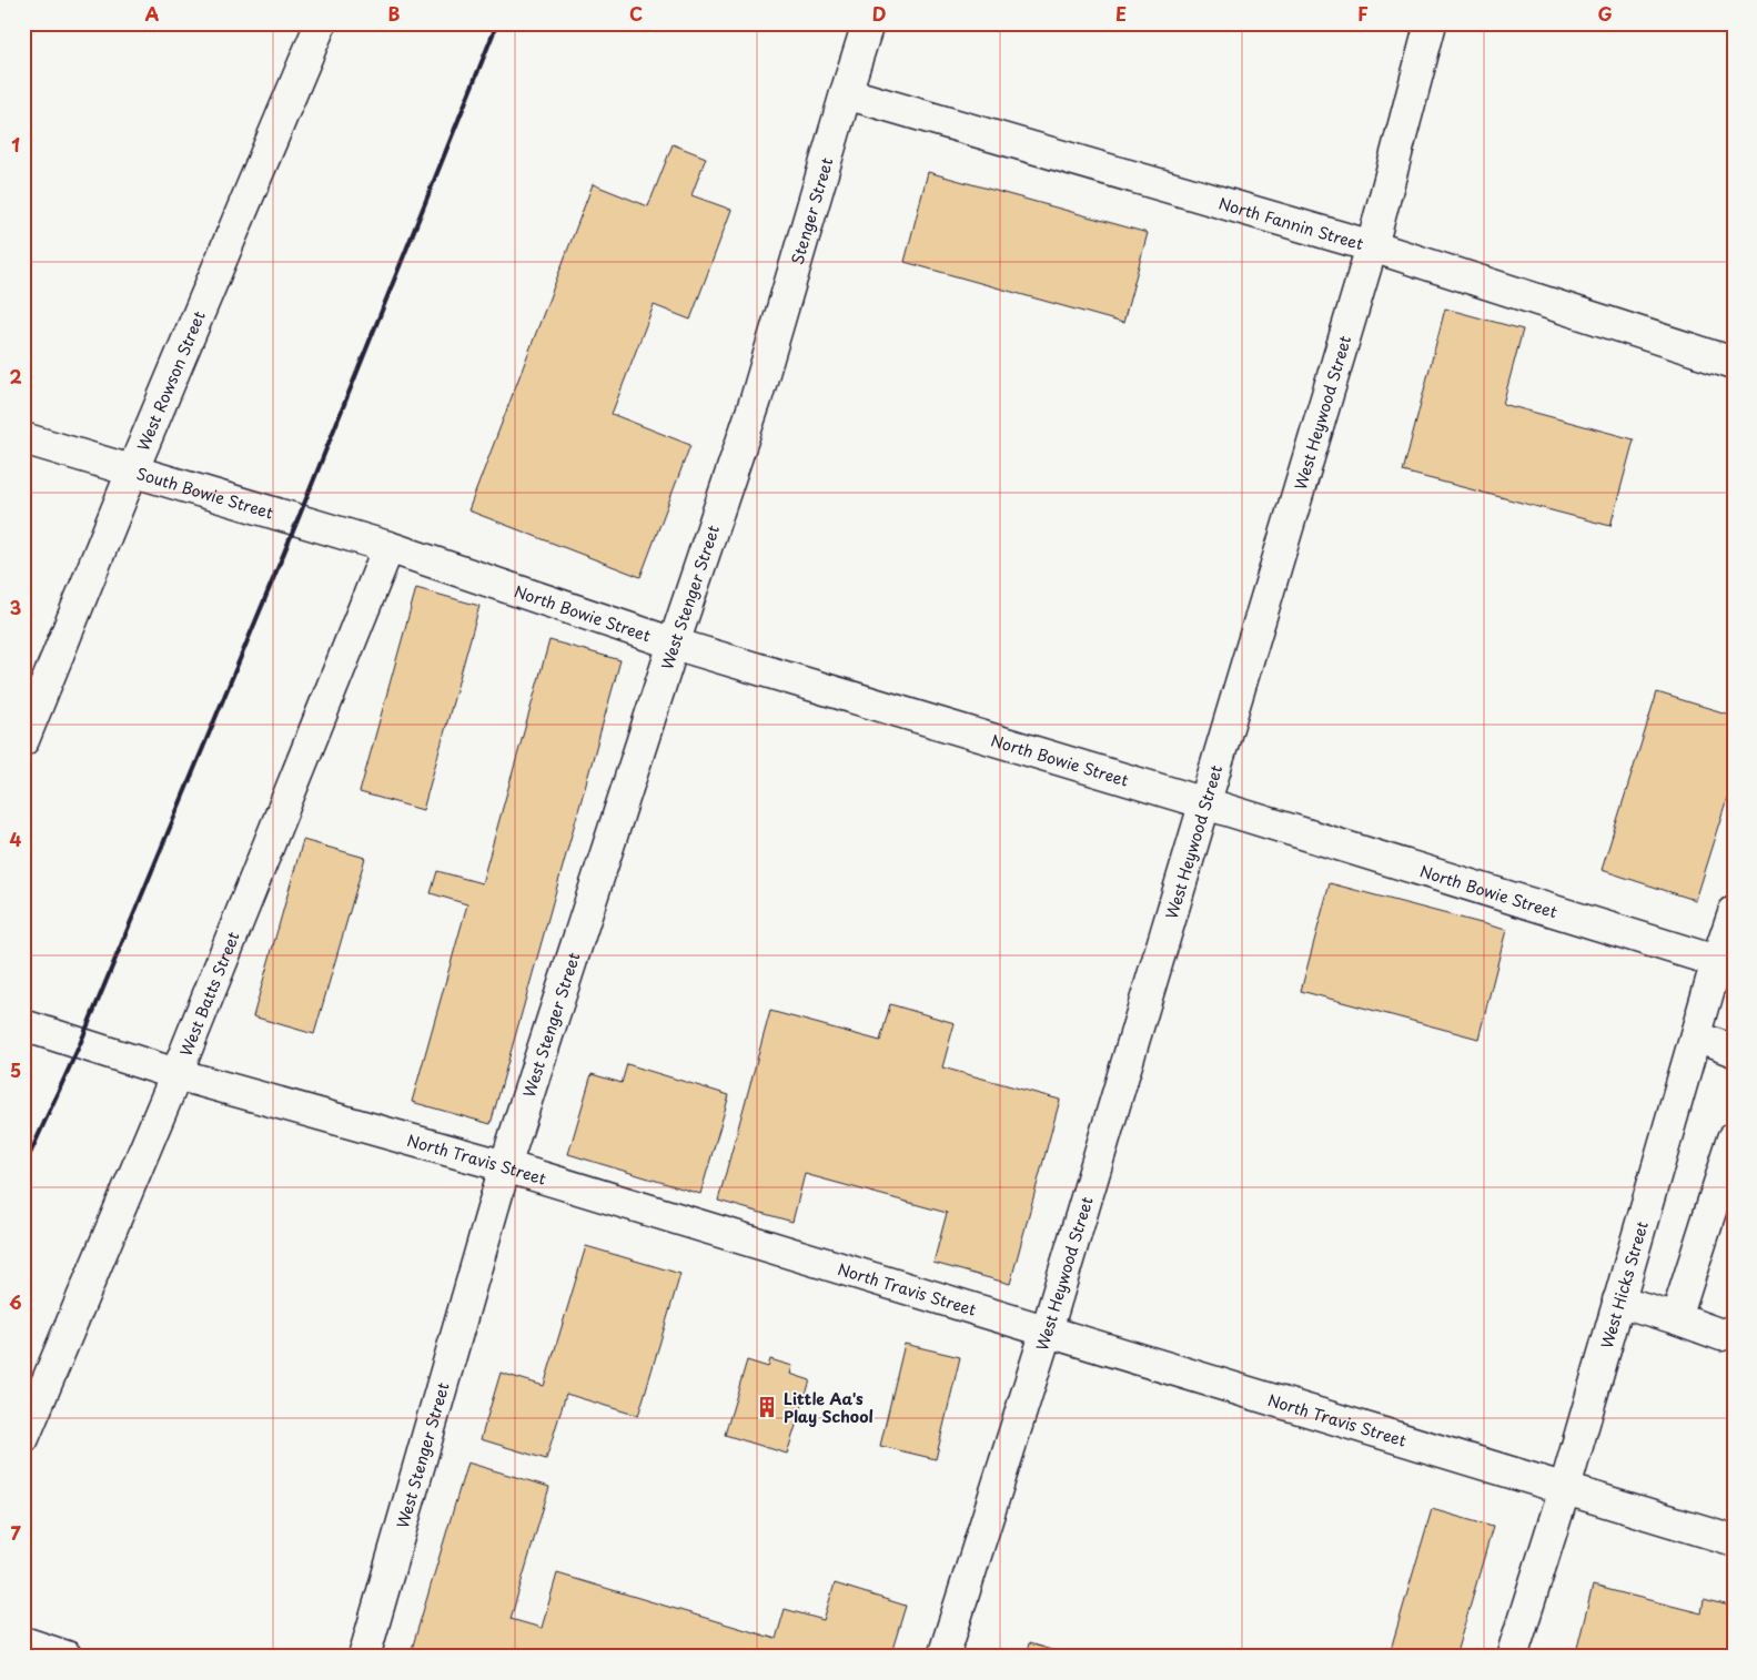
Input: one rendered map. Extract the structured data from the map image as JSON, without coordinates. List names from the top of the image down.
{
  "streets": {
    "street": [
      "Stenger Street",
      "North Fannin Street",
      "West Rowson Street",
      "West Heywood Street",
      "South Bowie Street",
      "West Stenger Street",
      "North Bowie Street",
      "West Batts Street",
      "North Travis Street",
      "West Hicks Street"
    ]
  },
  "crossings": [
    ["Stenger Street", "North Fannin Street"],
    ["Stenger Street", "West Stenger Street"],
    ["North Fannin Street", "West Heywood Street"],
    ["West Rowson Street", "South Bowie Street"],
    ["West Heywood Street", "North Bowie Street"],
    ["West Heywood Street", "North Travis Street"],
    ["South Bowie Street", "North Bowie Street"],
    ["South Bowie Street", "West Batts Street"],
    ["West Stenger Street", "North Bowie Street"],
    ["West Stenger Street", "North Travis Street"],
    ["North Bowie Street", "West Batts Street"],
    ["North Bowie Street", "West Hicks Street"],
    ["West Batts Street", "North Travis Street"],
    ["North Travis Street", "West Hicks Street"]
  ],
  "places": {
    "building": ["Little Aa's Play School"]
  },
  "grid": {
    "columns": [
      "A",
      "B",
      "C",
      "D",
      "E",
      "F",
      "G"
    ],
    "rows": [
      "1",
      "2",
      "3",
      "4",
      "5",
      "6",
      "7"
    ]
  }
}
